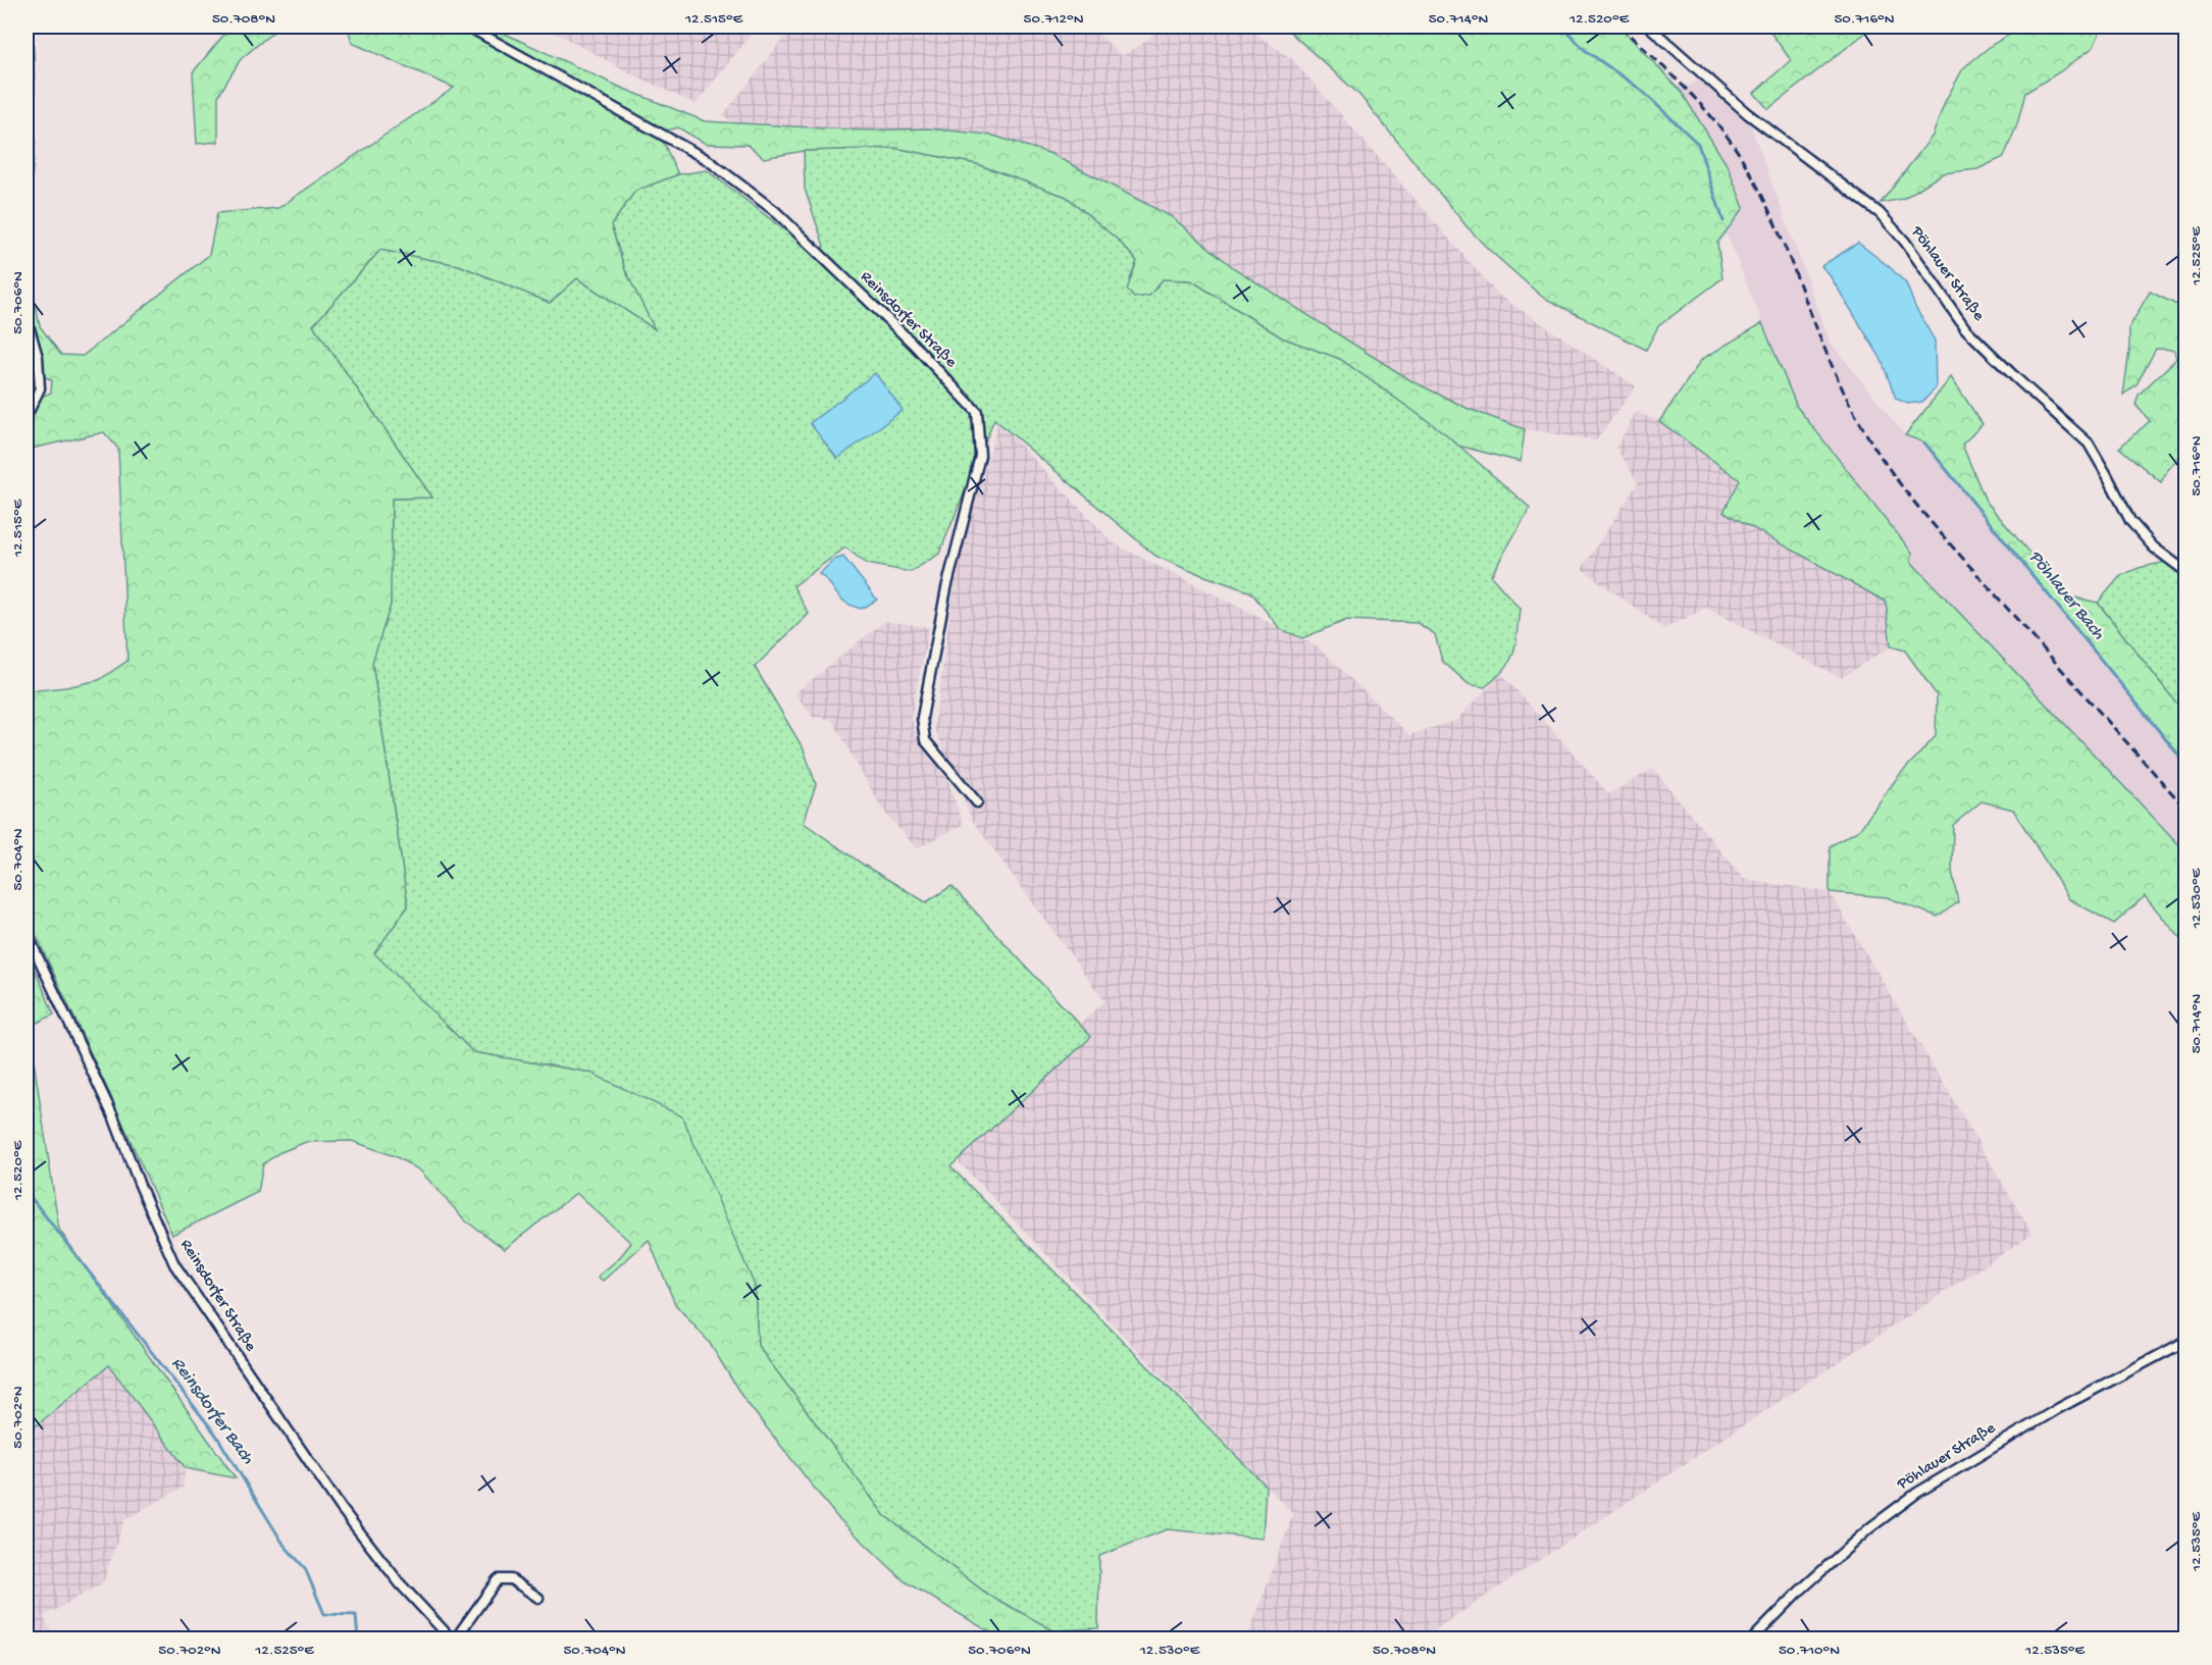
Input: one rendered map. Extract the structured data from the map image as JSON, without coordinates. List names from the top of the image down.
{
  "streets": {
    "street": ["Pöhlauer Straße", "Reinsdorfer Straße"]
  },
  "water": ["Pöhlauer Bach", "Reinsdorfer Bach"],
  "coordinates": [
    "50.708°N",
    "12.515°E",
    "50.712°N",
    "50.714°N",
    "12.520°E",
    "50.716°N",
    "12.525°E",
    "50.706°N",
    "50.704°N",
    "12.530°E",
    "50.702°N",
    "12.535°E",
    "50.710°N"
  ]
}
